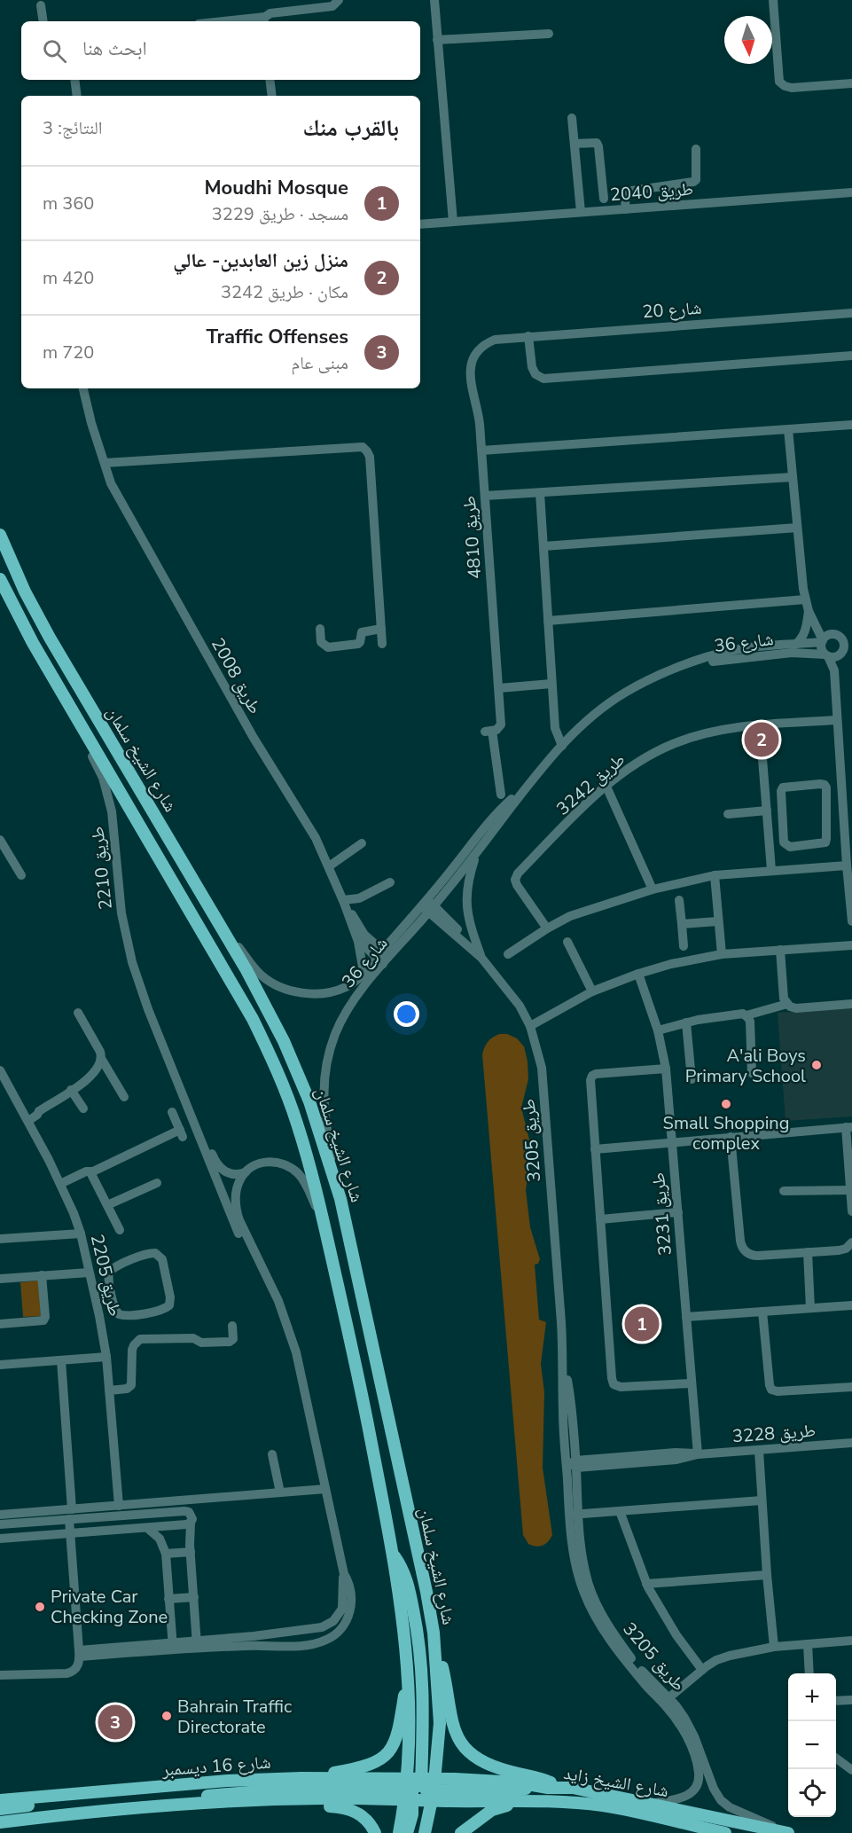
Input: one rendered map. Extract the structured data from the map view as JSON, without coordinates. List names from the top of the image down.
{
  "streets": {
    "main road": ["شارع الشيخ سلمان", "شارع 16 ديسمبر", "شارع الشيخ زايد"],
    "street": [
      "طريق 2040",
      "شارع 20",
      "طريق 4810",
      "شارع 36",
      "طريق 2008",
      "طريق 3242",
      "طريق 2210",
      "طريق 3205",
      "طريق 3231",
      "طريق 2205",
      "طريق 3228"
    ]
  },
  "crossings": [
    ["شارع 20", "طريق 4810"],
    ["شارع 36", "طريق 2008"],
    ["شارع 36", "شارع الشيخ سلمان"],
    ["شارع 36", "طريق 3205"],
    ["شارع الشيخ سلمان", "طريق 2210"],
    ["شارع الشيخ سلمان", "شارع 16 ديسمبر"],
    ["شارع الشيخ سلمان", "شارع الشيخ زايد"],
    ["طريق 3205", "طريق 3228"],
    ["طريق 3205", "شارع الشيخ زايد"],
    ["طريق 3231", "طريق 3228"],
    ["شارع 16 ديسمبر", "شارع الشيخ زايد"]
  ],
  "places": [
    "A'ali Boys Primary School",
    "Small Shopping complex",
    "Private Car Checking Zone",
    "Bahrain Traffic Directorate"
  ],
  "north": "bottom",
  "page": {
    "search": "ابحث هنا",
    "heading": ["بالقرب منك", "النتائج: 3"],
    "list": [
      {
        "mark": "1",
        "name": "Moudhi Mosque",
        "note": "مسجد · طريق 3229",
        "value": "360 m"
      },
      {
        "mark": "2",
        "name": "منزل زين العابدين- عالي",
        "note": "مكان · طريق 3242",
        "value": "420 m"
      },
      {
        "mark": "3",
        "name": "Traffic Offenses",
        "note": "مبنى عام",
        "value": "720 m"
      }
    ],
    "pins": ["2", "1", "3"],
    "map_buttons": ["+", "−"]
  }
}
